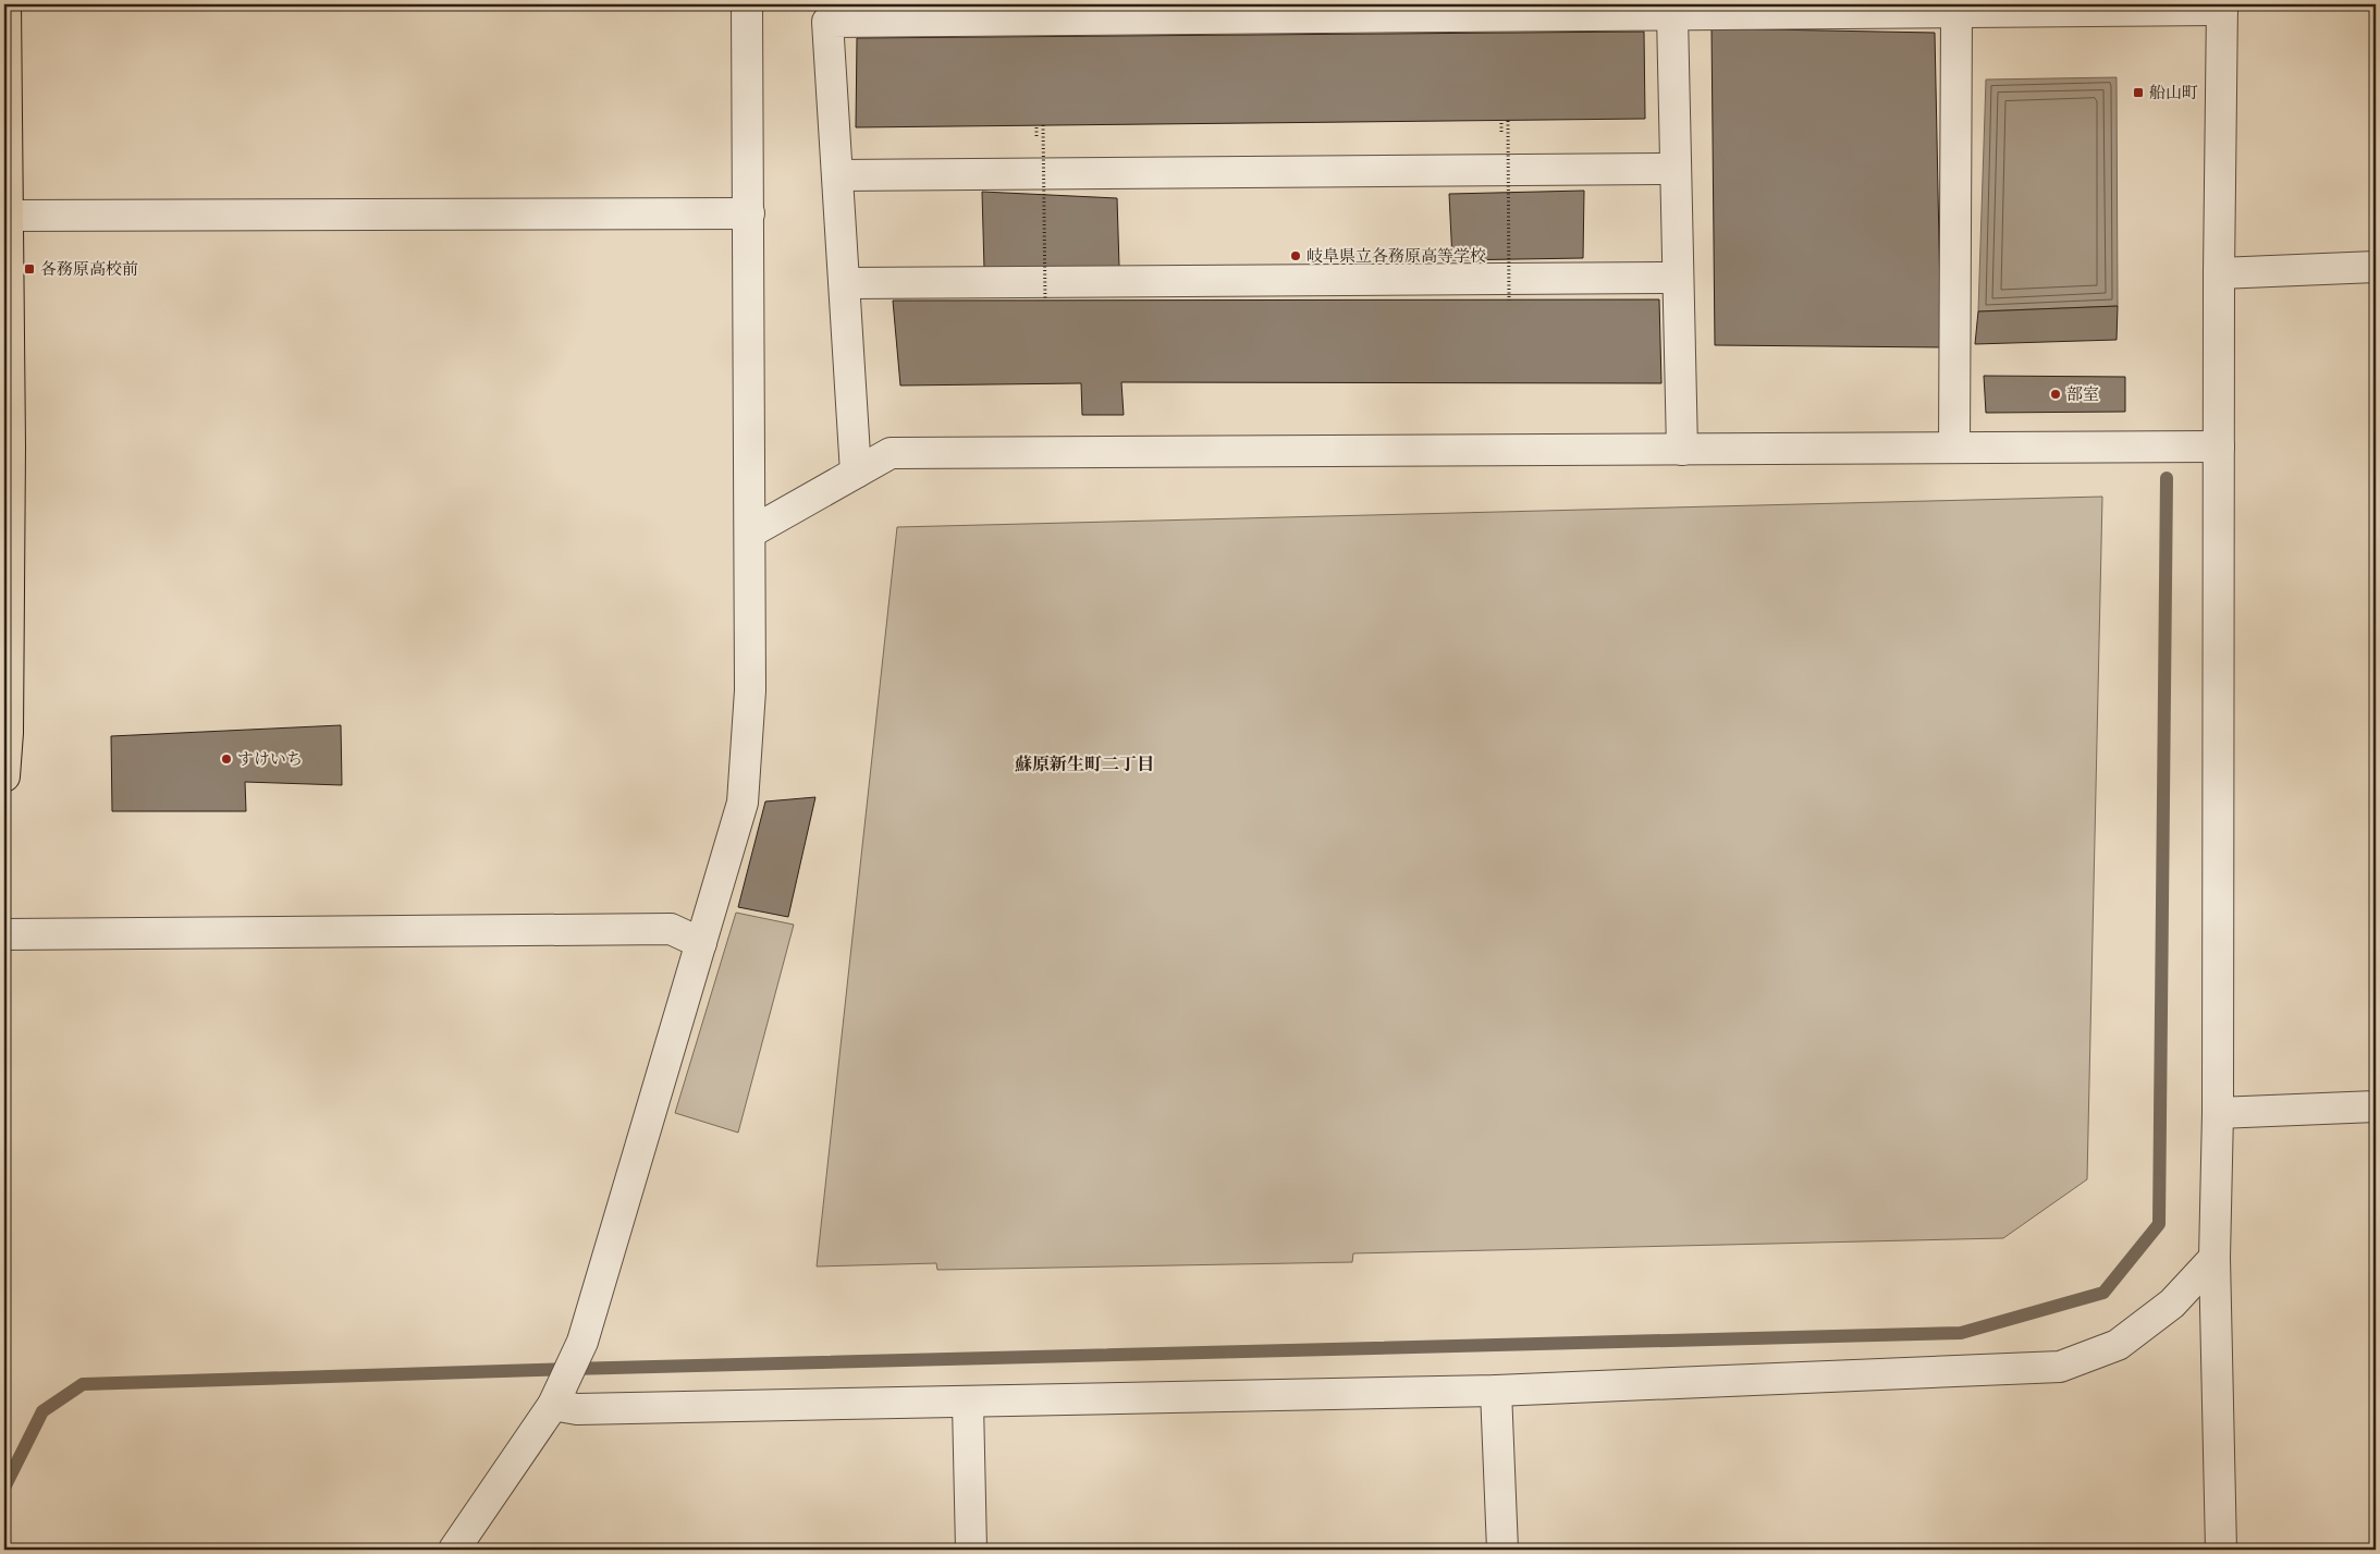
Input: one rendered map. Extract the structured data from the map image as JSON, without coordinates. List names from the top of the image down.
{
  "districts": ["蘇原新生町二丁目"],
  "places": {
    "transit": ["船山町", "各務原高校前"],
    "other": ["岐阜県立各務原高等学校", "部室", "すけいち"]
  }
}
